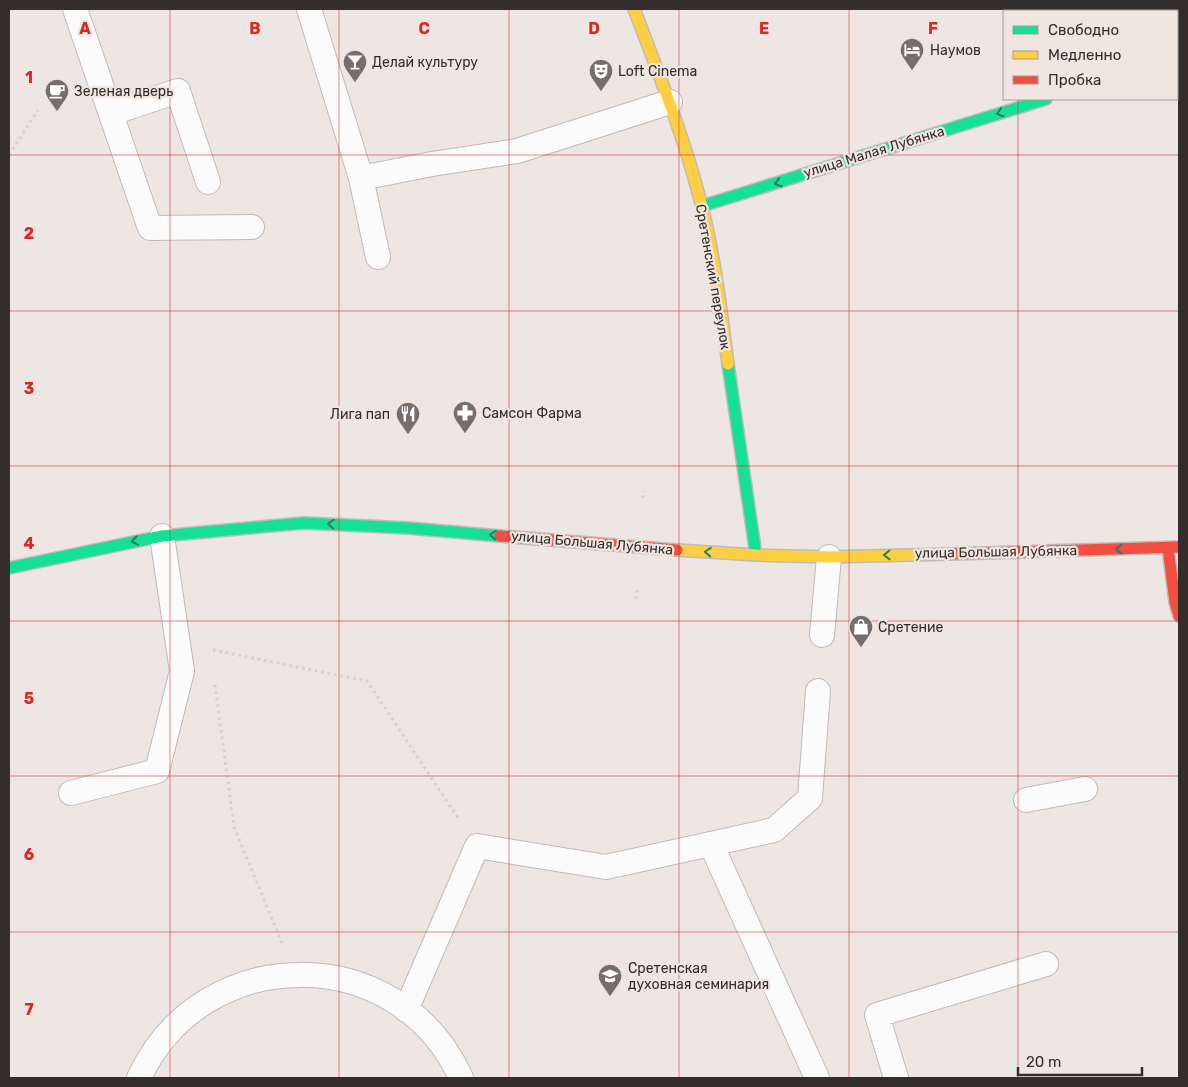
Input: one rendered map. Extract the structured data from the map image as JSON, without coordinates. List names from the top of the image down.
{
  "streets": {
    "main road": ["улица Малая Лубянка", "Сретенский переулок", "улица Большая Лубянка"]
  },
  "crossings": [
    ["улица Малая Лубянка", "Сретенский переулок"],
    ["Сретенский переулок", "улица Большая Лубянка"]
  ],
  "one_way": ["улица Малая Лубянка", "улица Большая Лубянка"],
  "places": {
    "hotel": ["Наумов"],
    "bar": ["Делай культуру"],
    "theatre": ["Loft Cinema"],
    "cafe": ["Зеленая дверь"],
    "pharmacy": ["Самсон Фарма"],
    "restaurant": ["Лига пап"],
    "shop": ["Сретение"],
    "school or university": ["Сретенская духовная семинария"]
  },
  "legend": ["Свободно", "Медленно", "Пробка"],
  "scale_bar": "20 m",
  "grid": {
    "columns": [
      "A",
      "B",
      "C",
      "D",
      "E",
      "F"
    ],
    "rows": [
      "1",
      "2",
      "3",
      "4",
      "5",
      "6",
      "7"
    ]
  }
}
